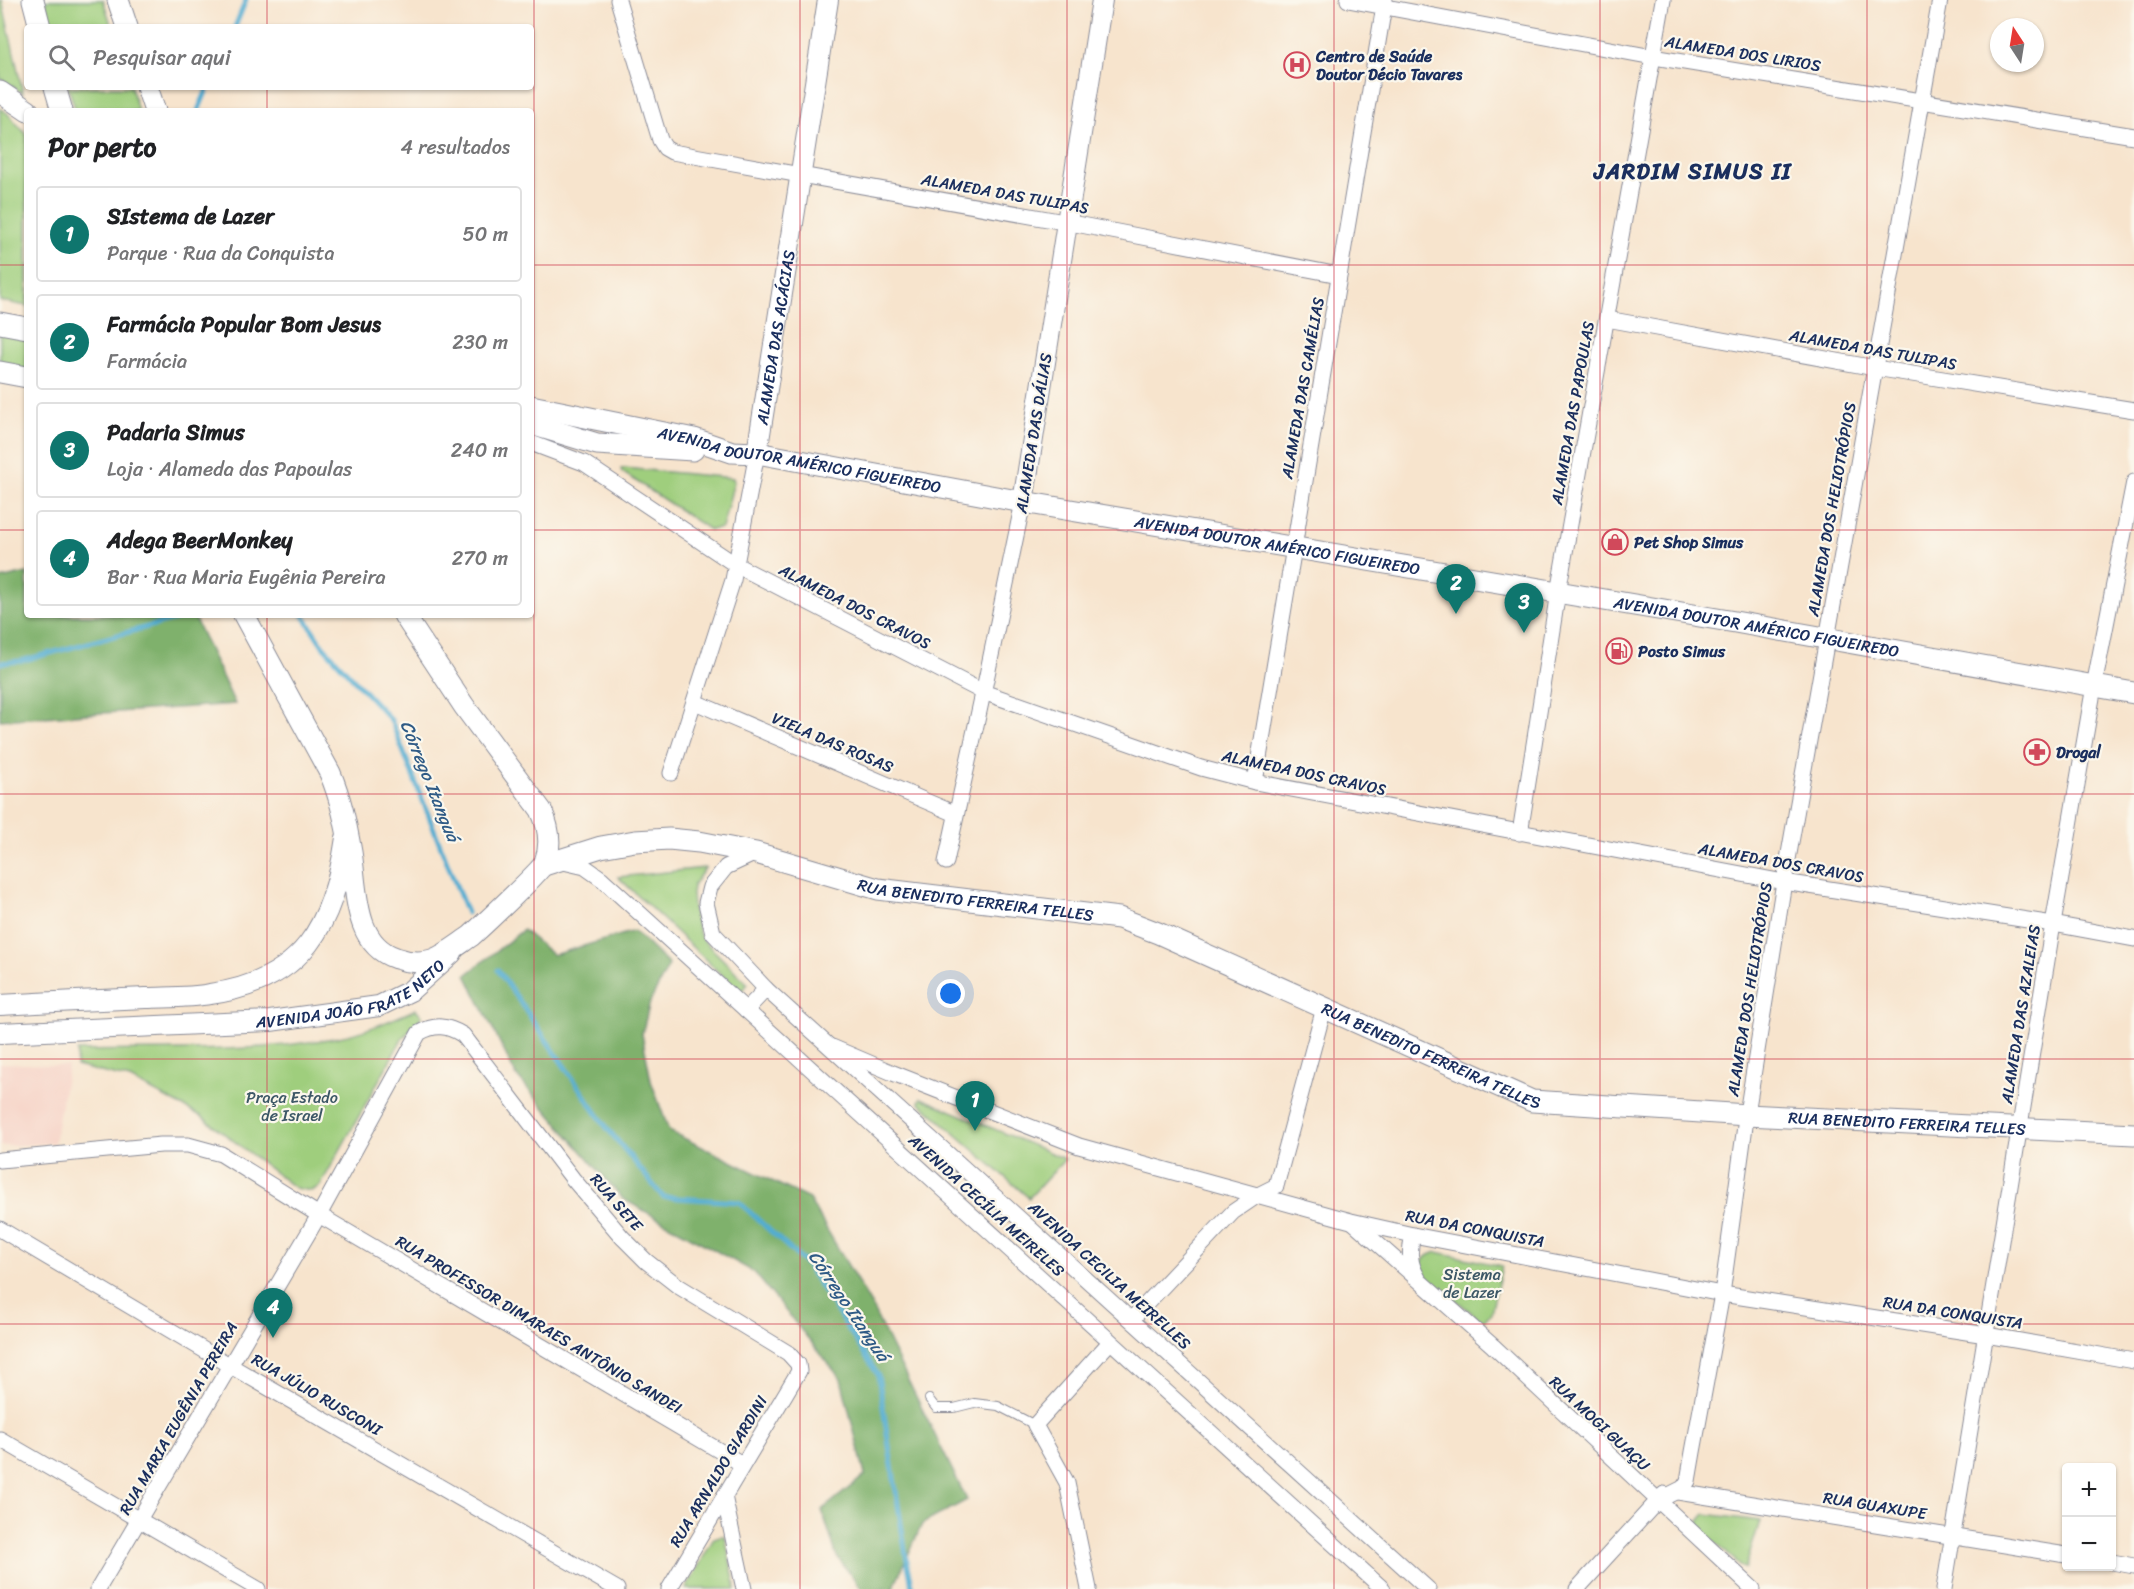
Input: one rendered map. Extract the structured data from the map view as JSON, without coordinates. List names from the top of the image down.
{
  "streets": {
    "main road": ["AVENIDA DOUTOR AMÉRICO FIGUEIREDO", "RUA BENEDITO FERREIRA TELLES", "AVENIDA JOÃO FRATE NETO"],
    "street": [
      "ALAMEDA DOS LIRIOS",
      "ALAMEDA DAS TULIPAS",
      "ALAMEDA DAS ACÁCIAS",
      "ALAMEDA DAS CAMÉLIAS",
      "ALAMEDA DAS PAPOULAS",
      "ALAMEDA DAS DÁLIAS",
      "ALAMEDA DOS HELIOTRÓPIOS",
      "ALAMEDA DOS CRAVOS",
      "VIELA DAS ROSAS",
      "ALAMEDA DAS AZALEIAS",
      "RUA SETE",
      "AVENIDA CECÍLIA MEIRELES",
      "RUA DA CONQUISTA",
      "AVENIDA CECILIA MEIRELLES",
      "RUA PROFESSOR DIMARAES ANTÔNIO SANDEI",
      "RUA JÚLIO RUSCONI",
      "RUA MARIA EUGÊNIA PEREIRA",
      "RUA MOGI GUAÇU",
      "RUA ARNALDO GIARDINI",
      "RUA GUAXUPE"
    ]
  },
  "crossings": [
    ["ALAMEDA DOS LIRIOS", "ALAMEDA DAS CAMÉLIAS"],
    ["ALAMEDA DOS LIRIOS", "ALAMEDA DAS PAPOULAS"],
    ["ALAMEDA DOS LIRIOS", "ALAMEDA DOS HELIOTRÓPIOS"],
    ["ALAMEDA DAS TULIPAS", "ALAMEDA DAS ACÁCIAS"],
    ["ALAMEDA DAS TULIPAS", "ALAMEDA DAS CAMÉLIAS"],
    ["ALAMEDA DAS TULIPAS", "ALAMEDA DAS PAPOULAS"],
    ["ALAMEDA DAS TULIPAS", "ALAMEDA DAS DÁLIAS"],
    ["ALAMEDA DAS TULIPAS", "ALAMEDA DOS HELIOTRÓPIOS"],
    ["ALAMEDA DAS ACÁCIAS", "AVENIDA DOUTOR AMÉRICO FIGUEIREDO"],
    ["ALAMEDA DAS ACÁCIAS", "ALAMEDA DOS CRAVOS"],
    ["ALAMEDA DAS ACÁCIAS", "VIELA DAS ROSAS"],
    ["ALAMEDA DAS CAMÉLIAS", "AVENIDA DOUTOR AMÉRICO FIGUEIREDO"],
    ["ALAMEDA DAS CAMÉLIAS", "ALAMEDA DOS CRAVOS"],
    ["ALAMEDA DAS PAPOULAS", "AVENIDA DOUTOR AMÉRICO FIGUEIREDO"],
    ["ALAMEDA DAS PAPOULAS", "ALAMEDA DOS CRAVOS"],
    ["ALAMEDA DAS DÁLIAS", "AVENIDA DOUTOR AMÉRICO FIGUEIREDO"],
    ["ALAMEDA DAS DÁLIAS", "ALAMEDA DOS CRAVOS"],
    ["ALAMEDA DAS DÁLIAS", "VIELA DAS ROSAS"],
    ["AVENIDA DOUTOR AMÉRICO FIGUEIREDO", "ALAMEDA DOS HELIOTRÓPIOS"],
    ["AVENIDA DOUTOR AMÉRICO FIGUEIREDO", "ALAMEDA DAS AZALEIAS"],
    ["ALAMEDA DOS HELIOTRÓPIOS", "ALAMEDA DOS CRAVOS"],
    ["ALAMEDA DOS HELIOTRÓPIOS", "RUA BENEDITO FERREIRA TELLES"],
    ["ALAMEDA DOS HELIOTRÓPIOS", "RUA DA CONQUISTA"],
    ["ALAMEDA DOS HELIOTRÓPIOS", "RUA MOGI GUAÇU"],
    ["ALAMEDA DOS HELIOTRÓPIOS", "RUA GUAXUPE"],
    ["ALAMEDA DOS CRAVOS", "ALAMEDA DAS AZALEIAS"],
    ["RUA BENEDITO FERREIRA TELLES", "AVENIDA JOÃO FRATE NETO"],
    ["RUA BENEDITO FERREIRA TELLES", "ALAMEDA DAS AZALEIAS"],
    ["RUA BENEDITO FERREIRA TELLES", "AVENIDA CECÍLIA MEIRELES"],
    ["RUA BENEDITO FERREIRA TELLES", "AVENIDA CECILIA MEIRELLES"],
    ["AVENIDA JOÃO FRATE NETO", "AVENIDA CECÍLIA MEIRELES"],
    ["ALAMEDA DAS AZALEIAS", "RUA DA CONQUISTA"],
    ["ALAMEDA DAS AZALEIAS", "RUA GUAXUPE"],
    ["RUA SETE", "RUA MARIA EUGÊNIA PEREIRA"],
    ["RUA SETE", "RUA ARNALDO GIARDINI"],
    ["RUA DA CONQUISTA", "AVENIDA CECILIA MEIRELLES"],
    ["RUA DA CONQUISTA", "RUA MOGI GUAÇU"],
    ["RUA PROFESSOR DIMARAES ANTÔNIO SANDEI", "RUA MARIA EUGÊNIA PEREIRA"],
    ["RUA PROFESSOR DIMARAES ANTÔNIO SANDEI", "RUA ARNALDO GIARDINI"],
    ["RUA JÚLIO RUSCONI", "RUA MARIA EUGÊNIA PEREIRA"]
  ],
  "districts": ["JARDIM SIMUS II"],
  "water": ["Córrego Itanguá"],
  "parks": ["Praça Estado de Israel", "Sistema de Lazer"],
  "places": {
    "hospital": ["Centro de Saúde Doutor Décio Tavares"],
    "shop": ["Pet Shop Simus"],
    "fuel station": ["Posto Simus"],
    "pharmacy": ["Drogal"]
  },
  "north": "top",
  "page": {
    "search": "Pesquisar aqui",
    "heading": ["Por perto", "4 resultados"],
    "list": [
      {
        "mark": "1",
        "name": "SIstema de Lazer",
        "note": "Parque · Rua da Conquista",
        "value": "50 m"
      },
      {
        "mark": "2",
        "name": "Farmácia Popular Bom Jesus",
        "note": "Farmácia",
        "value": "230 m"
      },
      {
        "mark": "3",
        "name": "Padaria Simus",
        "note": "Loja · Alameda das Papoulas",
        "value": "240 m"
      },
      {
        "mark": "4",
        "name": "Adega BeerMonkey",
        "note": "Bar · Rua Maria Eugênia Pereira",
        "value": "270 m"
      }
    ],
    "pins": [
      "2",
      "3",
      "1",
      "4"
    ],
    "map_buttons": ["+", "−"]
  }
}
